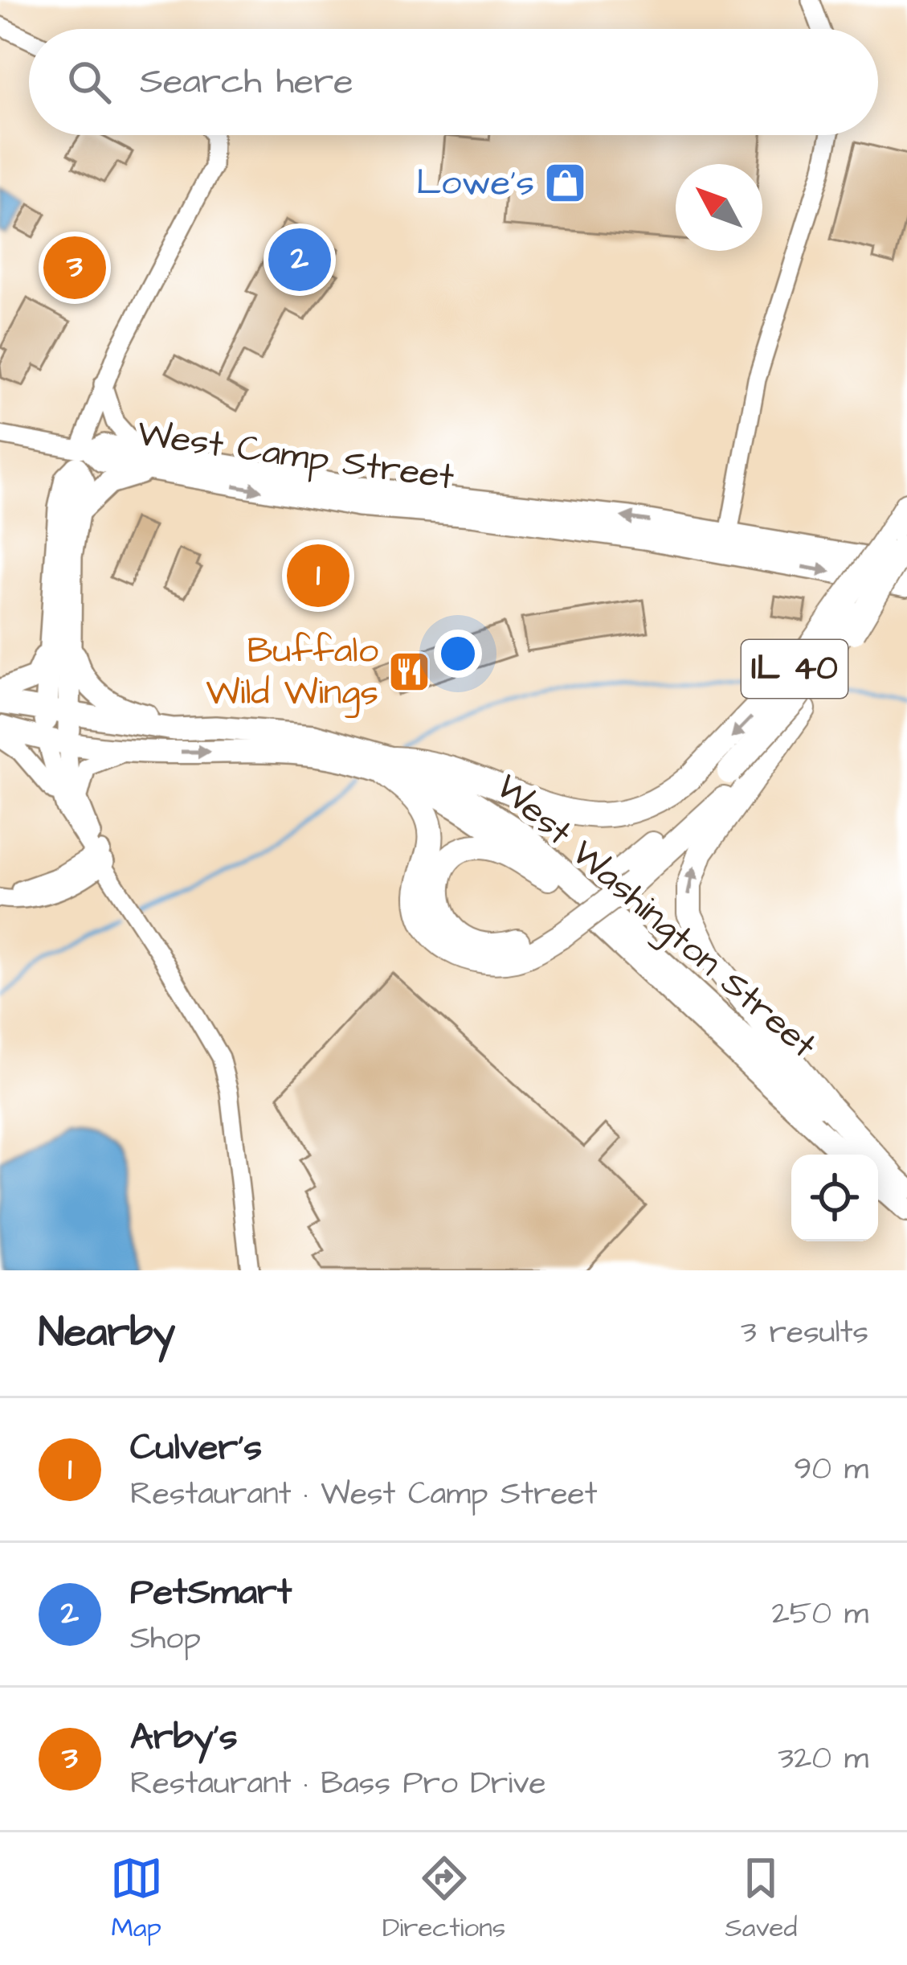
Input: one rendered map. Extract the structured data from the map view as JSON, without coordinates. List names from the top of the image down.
{
  "streets": {
    "highway": ["IL 40"],
    "main road": ["West Camp Street", "West Washington Street"]
  },
  "crossings": [
    ["West Camp Street", "IL 40"],
    ["IL 40", "West Washington Street"]
  ],
  "places": {
    "shop": ["Lowe's"],
    "restaurant": ["Buffalo Wild Wings"]
  },
  "north": "top left",
  "page": {
    "search": "Search here",
    "pins": ["2", "3", "1"],
    "heading": ["Nearby", "3 results"],
    "list": [
      {
        "mark": "1",
        "name": "Culver's",
        "note": "Restaurant · West Camp Street",
        "value": "90 m"
      },
      {
        "mark": "2",
        "name": "PetSmart",
        "note": "Shop",
        "value": "250 m"
      },
      {
        "mark": "3",
        "name": "Arby's",
        "note": "Restaurant · Bass Pro Drive",
        "value": "320 m"
      }
    ],
    "nav": ["Map", "Directions", "Saved"]
  }
}
